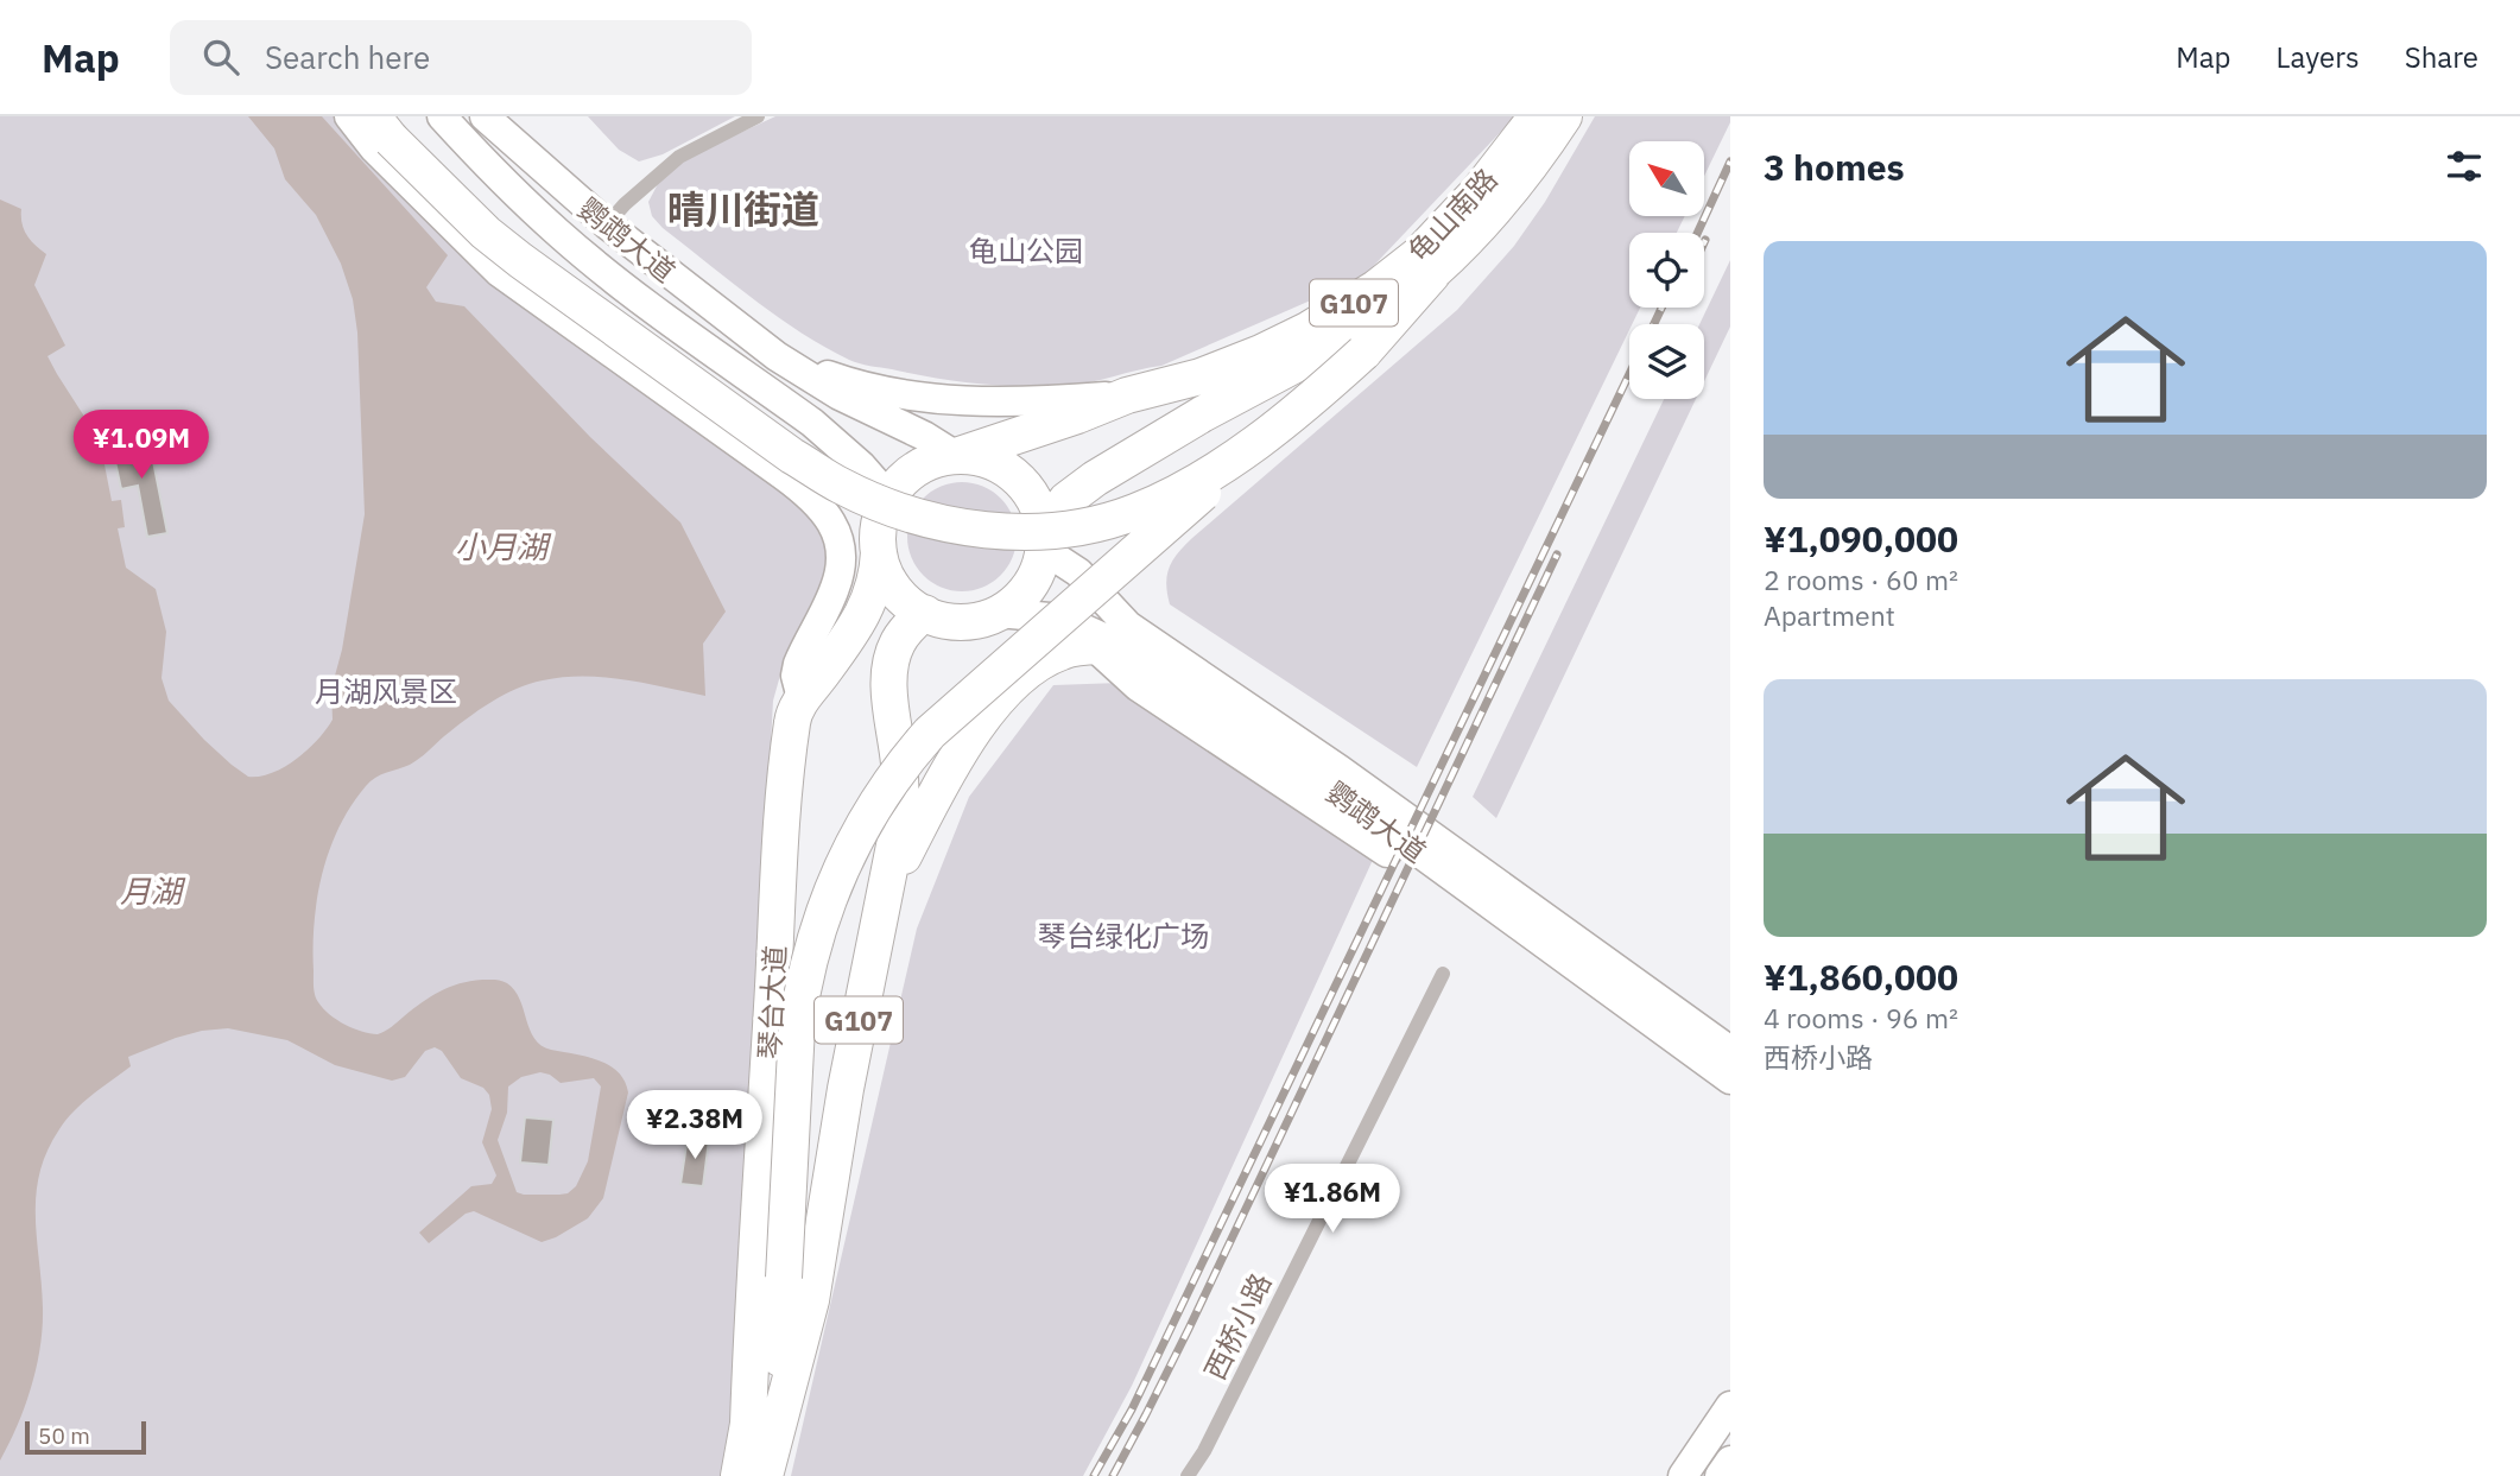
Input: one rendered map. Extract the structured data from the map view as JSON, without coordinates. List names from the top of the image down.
{
  "streets": {
    "highway": ["龟山南路", "G107", "琴台大道"],
    "main road": ["鹦鹉大道"],
    "street": ["西桥小路"]
  },
  "crossings": [
    ["龟山南路", "G107"],
    ["鹦鹉大道", "G107"],
    ["鹦鹉大道", "琴台大道"],
    ["G107", "琴台大道"]
  ],
  "districts": ["晴川街道"],
  "water": ["小月湖", "月湖"],
  "parks": ["龟山公园", "月湖风景区", "琴台绿化广场"],
  "scale_bar": "50 m",
  "north": "top left",
  "page": {
    "header": "Map",
    "search": "Search here",
    "nav": ["Map", "Layers", "Share"],
    "heading": "3 homes",
    "list": [
      {
        "name": "¥1,090,000",
        "note": "2 rooms · 60 m² · Apartment"
      },
      {
        "name": "¥1,860,000",
        "note": "4 rooms · 96 m² · 西桥小路"
      }
    ],
    "price": ["¥1.09M", "¥2.38M", "¥1.86M"],
    "scale": "50 m"
  }
}
